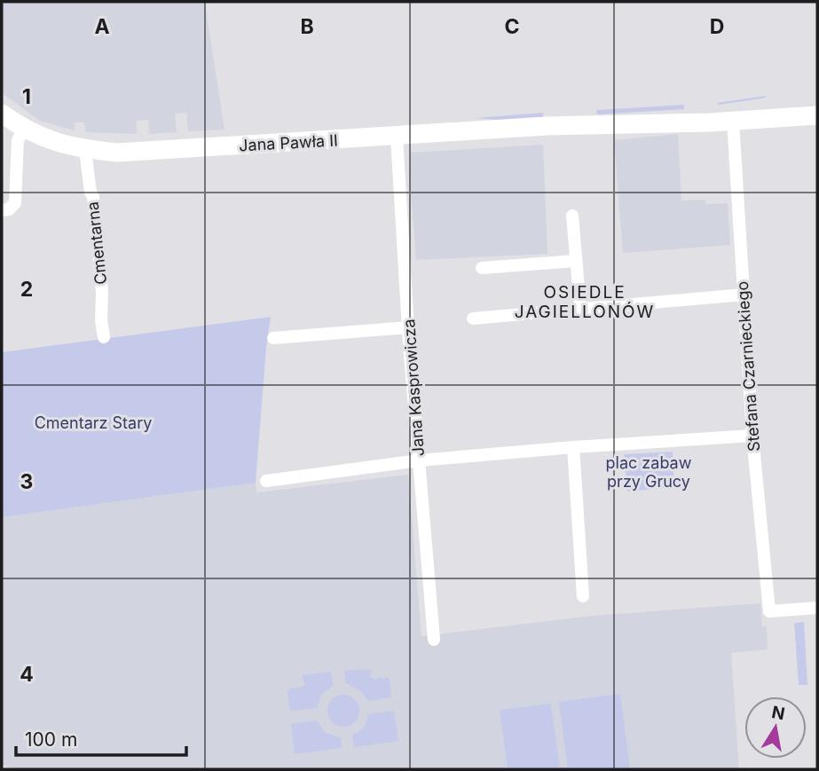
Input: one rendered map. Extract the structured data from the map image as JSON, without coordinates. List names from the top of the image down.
{
  "streets": {
    "main road": ["Jana Pawła II"],
    "street": ["Cmentarna", "Stefana Czarnieckiego", "Jana Kasprowicza"]
  },
  "crossings": [
    ["Jana Pawła II", "Cmentarna"],
    ["Jana Pawła II", "Stefana Czarnieckiego"],
    ["Jana Pawła II", "Jana Kasprowicza"]
  ],
  "districts": ["OSIEDLE JAGIELLONÓW"],
  "parks": ["Cmentarz Stary", "plac zabaw przy Grucy"],
  "scale_bar": "100 m",
  "north": "top",
  "grid": {
    "columns": [
      "A",
      "B",
      "C",
      "D"
    ],
    "rows": [
      "1",
      "2",
      "3",
      "4"
    ]
  }
}
